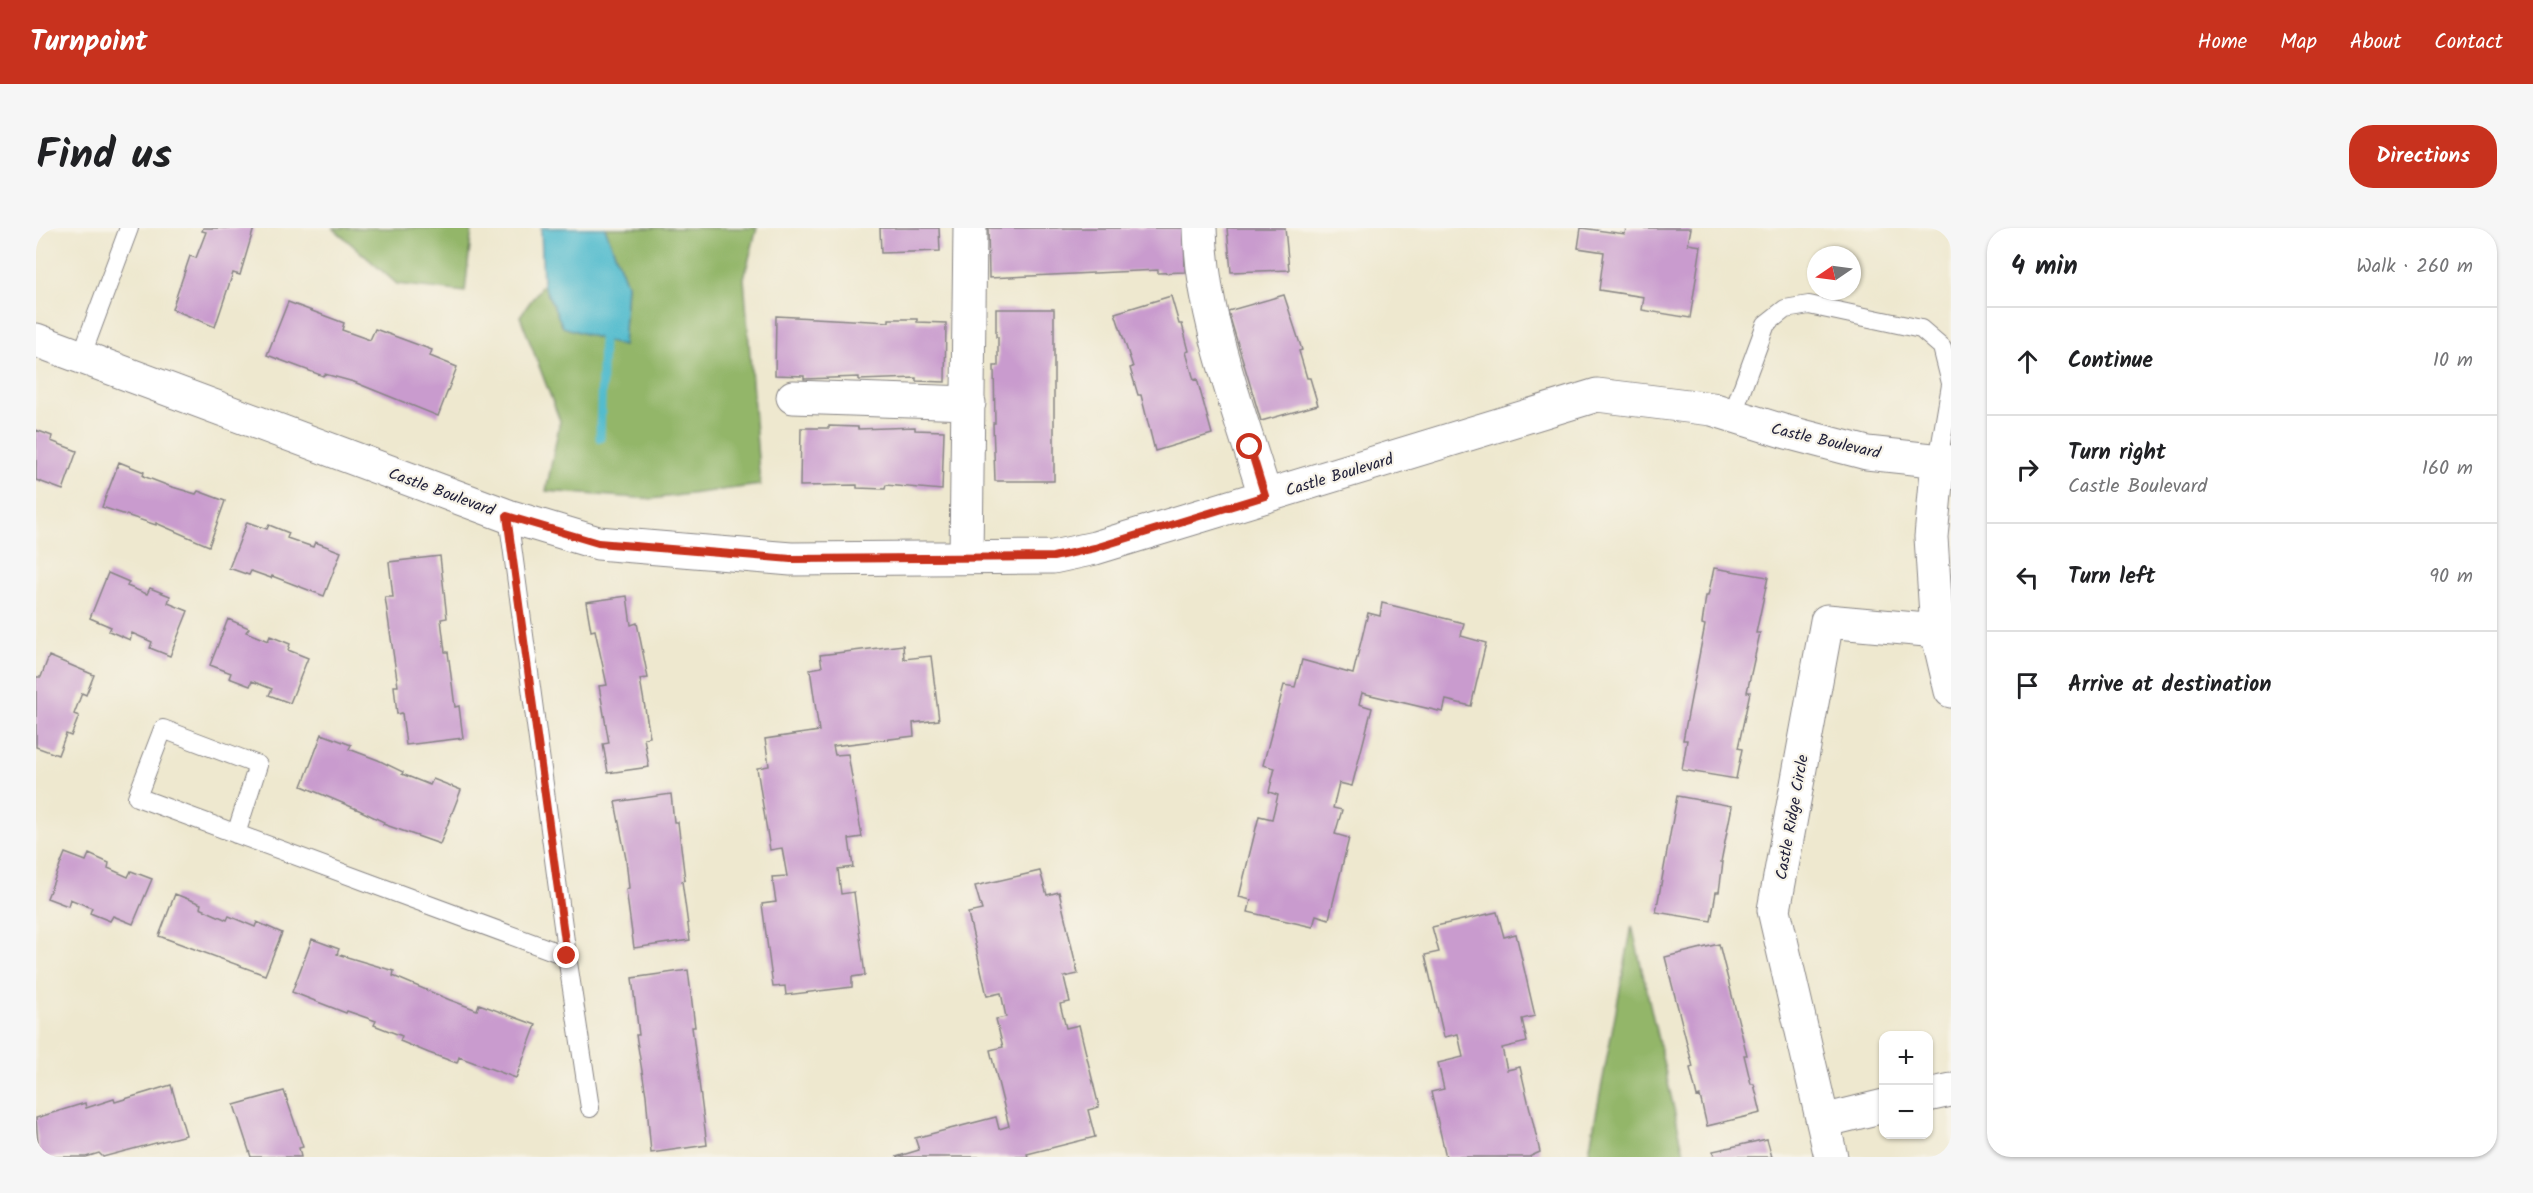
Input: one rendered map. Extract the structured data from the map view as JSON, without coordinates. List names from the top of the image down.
{
  "streets": {
    "street": ["Castle Boulevard", "Castle Ridge Circle"]
  },
  "north": "left",
  "page": {
    "header": "Turnpoint",
    "nav": [
      "Home",
      "Map",
      "About",
      "Contact"
    ],
    "title": "Find us",
    "buttons": "Directions",
    "heading": ["4 min", "Walk · 260 m"],
    "list": [
      ["Continue", "10 m"],
      ["Turn right", "Castle Boulevard", "160 m"],
      ["Turn left", "90 m"],
      "Arrive at destination"
    ],
    "map_buttons": ["+", "−"]
  }
}
